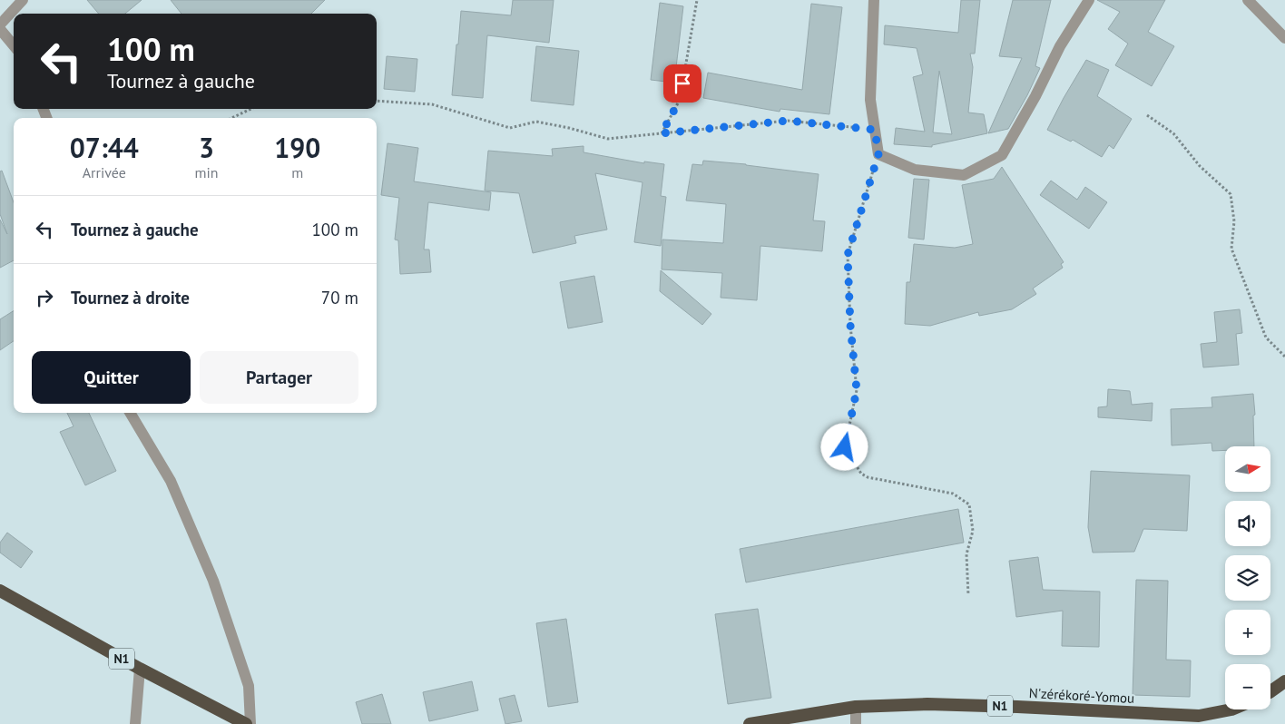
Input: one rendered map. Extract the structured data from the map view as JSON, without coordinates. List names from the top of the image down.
{
  "streets": {
    "highway": ["N1", "N'zérékoré-Yomou"]
  },
  "north": "right",
  "page": {
    "turn": ["100 m", "Tournez à gauche"],
    "eta": [
      "07:44",
      "Arrivée",
      "3",
      "min",
      "190",
      "m"
    ],
    "list": [
      {
        "name": "Tournez à gauche",
        "value": "100 m"
      },
      {
        "name": "Tournez à droite",
        "value": "70 m"
      }
    ],
    "buttons": ["Quitter", "Partager"],
    "map_buttons": ["+", "−"]
  }
}
